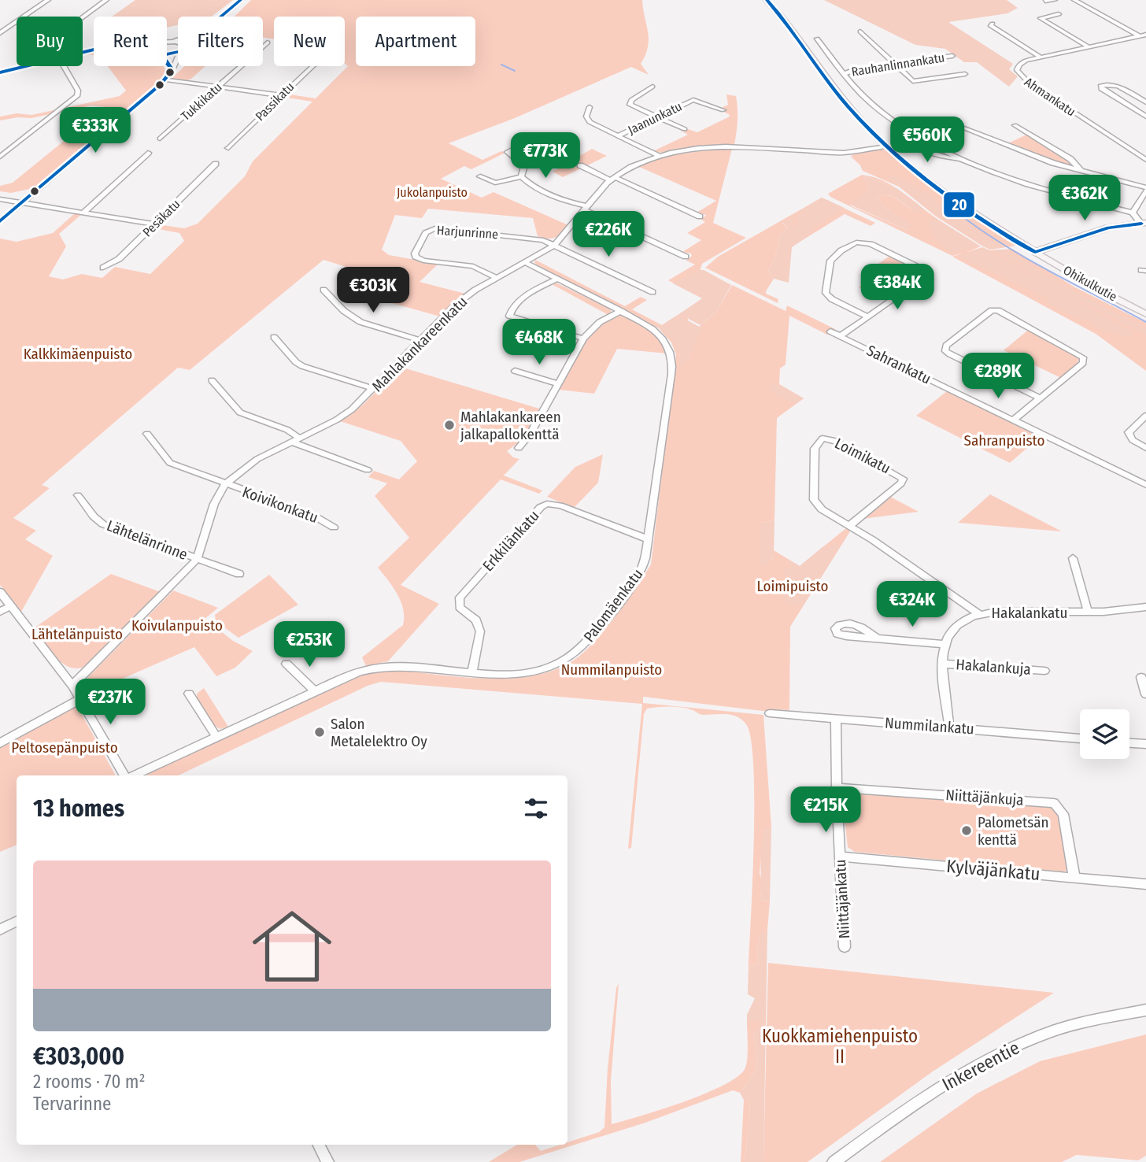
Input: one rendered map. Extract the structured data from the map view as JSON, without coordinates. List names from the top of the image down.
{
  "streets": {
    "main road": ["Ohikulkutie"],
    "street": [
      "Rauhanlinnankatu",
      "Ahmankatu",
      "Tukkikatu",
      "Passikatu",
      "Jaanunkatu",
      "Pesäkatu",
      "Harjunrinne",
      "Mahlakankareenkatu",
      "Sahrankatu",
      "Loimikatu",
      "Koivikonkatu",
      "Lähtelänrinne",
      "Erkkilänkatu",
      "Palomäenkatu",
      "Hakalankatu",
      "Hakalankuja",
      "Nummilankatu",
      "Niittäjänkuja",
      "Kylväjänkatu",
      "Niittäjänkatu",
      "Inkereentie"
    ]
  },
  "crossings": [
    ["Harjunrinne", "Mahlakankareenkatu"],
    ["Mahlakankareenkatu", "Koivikonkatu"],
    ["Mahlakankareenkatu", "Lähtelänrinne"],
    ["Mahlakankareenkatu", "Palomäenkatu"],
    ["Loimikatu", "Hakalankatu"],
    ["Erkkilänkatu", "Palomäenkatu"],
    ["Nummilankatu", "Niittäjänkatu"],
    ["Niittäjänkuja", "Kylväjänkatu"],
    ["Niittäjänkuja", "Niittäjänkatu"],
    ["Kylväjänkatu", "Niittäjänkatu"]
  ],
  "parks": [
    "Jukolanpuisto",
    "Kalkkimäenpuisto",
    "Sahranpuisto",
    "Loimipuisto",
    "Koivulanpuisto",
    "Lähtelänpuisto",
    "Nummilanpuisto",
    "Peltosepänpuisto",
    "Kuokkamiehenpuisto II"
  ],
  "places": ["Mahlakankareen jalkapallokenttä", "Salon Metalelektro Oy", "Palometsän kenttä"],
  "lines": ["transit line 20"],
  "page": {
    "chip": [
      "Buy",
      "Rent",
      "Filters",
      "New",
      "Apartment"
    ],
    "price": [
      "€333K",
      "€560K",
      "€773K",
      "€362K",
      "€226K",
      "€384K",
      "€303K",
      "€468K",
      "€289K",
      "€324K",
      "€253K",
      "€237K",
      "€215K"
    ],
    "heading": "13 homes",
    "list": [
      {
        "name": "€303,000",
        "note": "2 rooms · 70 m² · Tervarinne"
      }
    ]
  }
}
